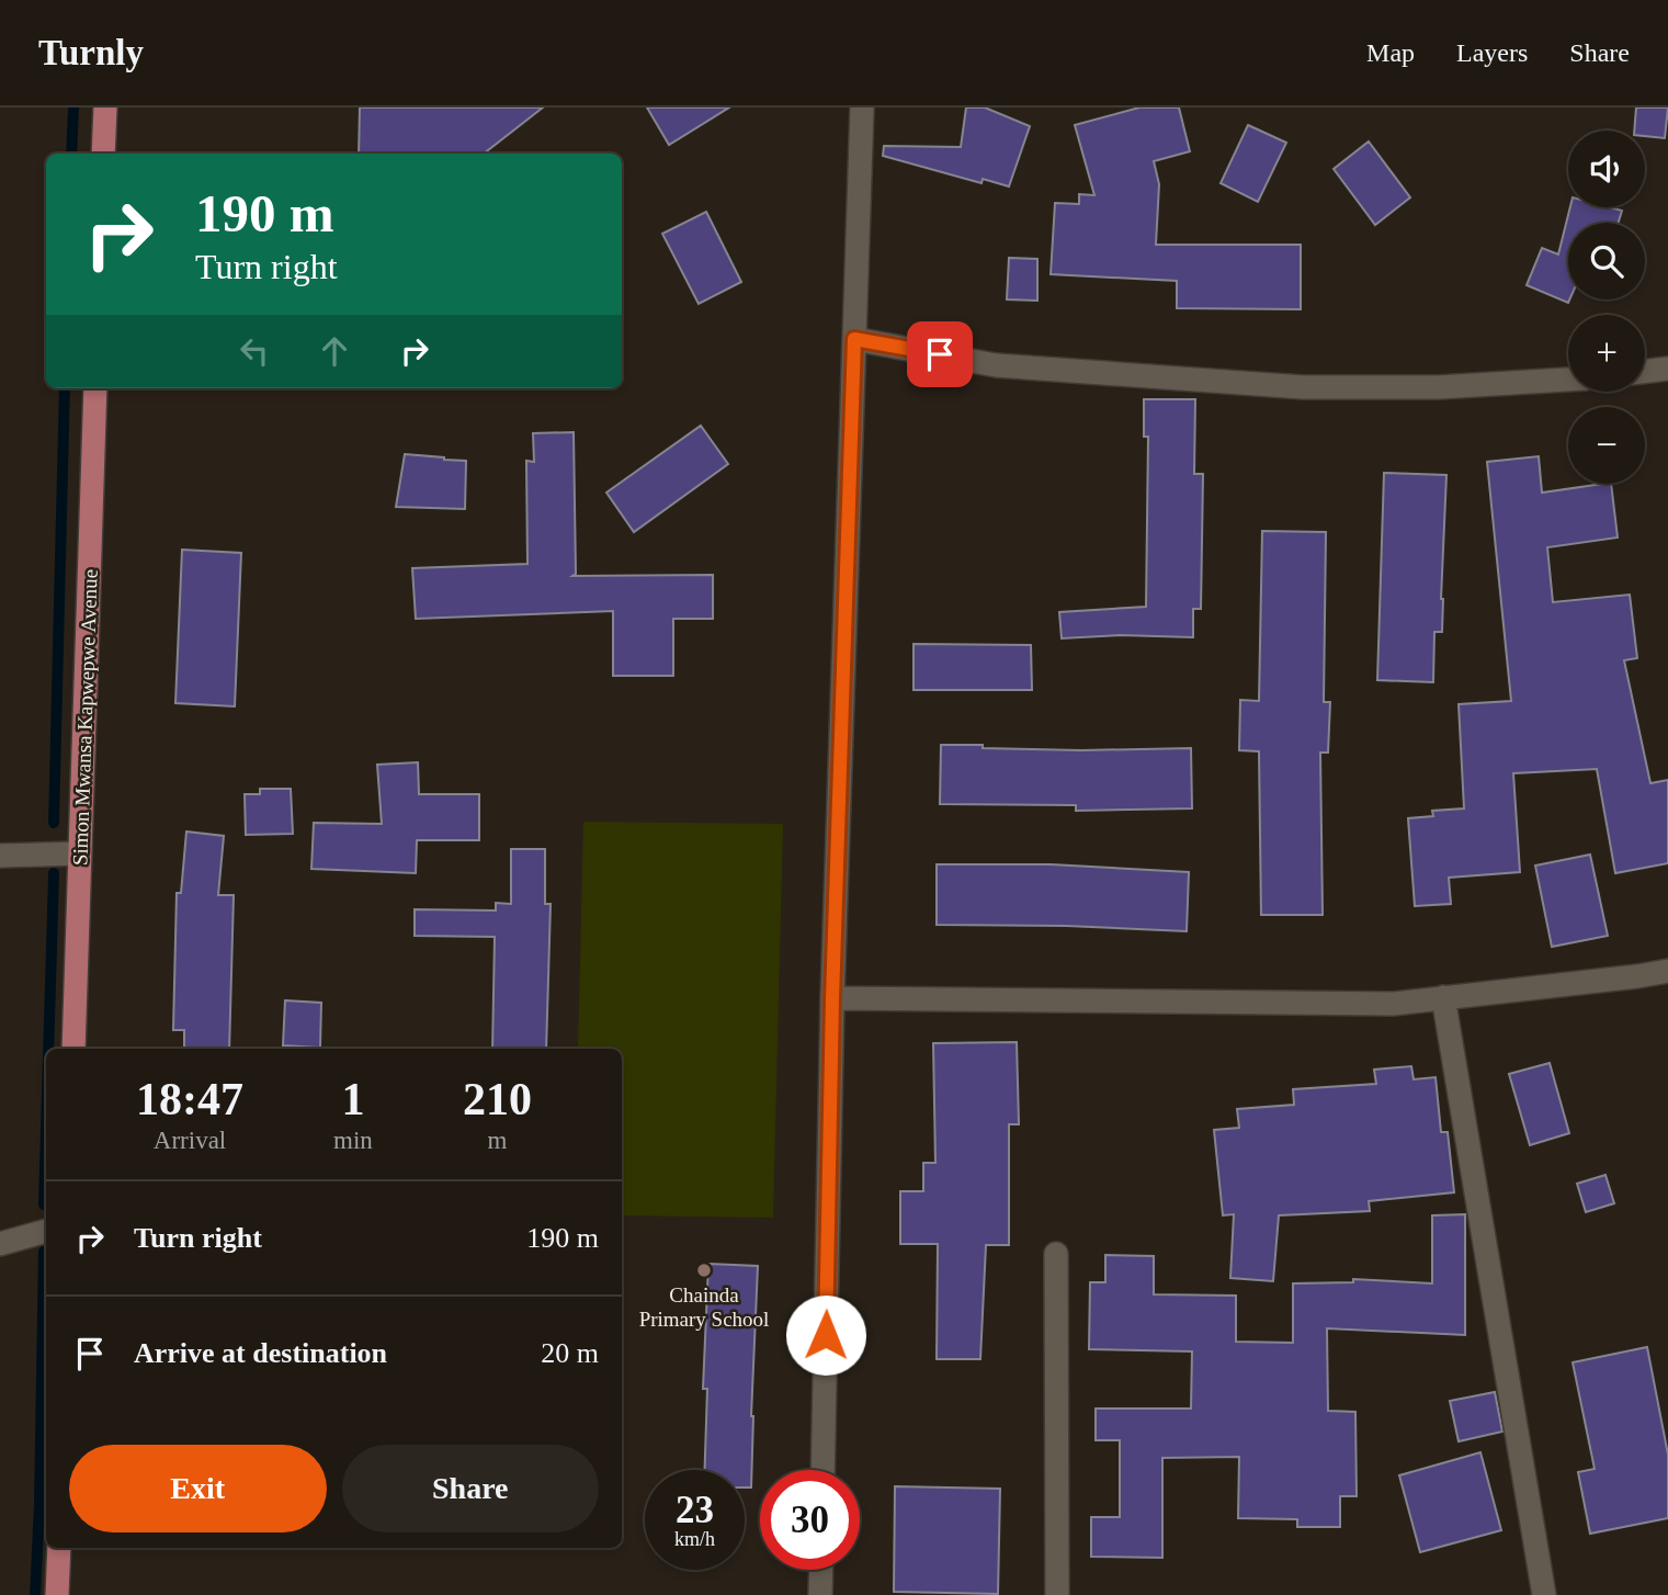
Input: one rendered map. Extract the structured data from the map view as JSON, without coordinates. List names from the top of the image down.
{
  "streets": {
    "main road": ["Simon Mwansa Kapwepwe Avenue"]
  },
  "places": ["Chainda Primary School"],
  "page": {
    "header": "Turnly",
    "nav": ["Map", "Layers", "Share"],
    "map_buttons": ["+", "−"],
    "turn": ["190 m", "Turn right"],
    "eta": [
      "18:47",
      "Arrival",
      "1",
      "min",
      "210",
      "m"
    ],
    "list": [
      {
        "name": "Turn right",
        "value": "190 m"
      },
      {
        "name": "Arrive at destination",
        "value": "20 m"
      }
    ],
    "buttons": ["Exit", "Share"],
    "speed": "23 km/h",
    "limit": "30"
  }
}
